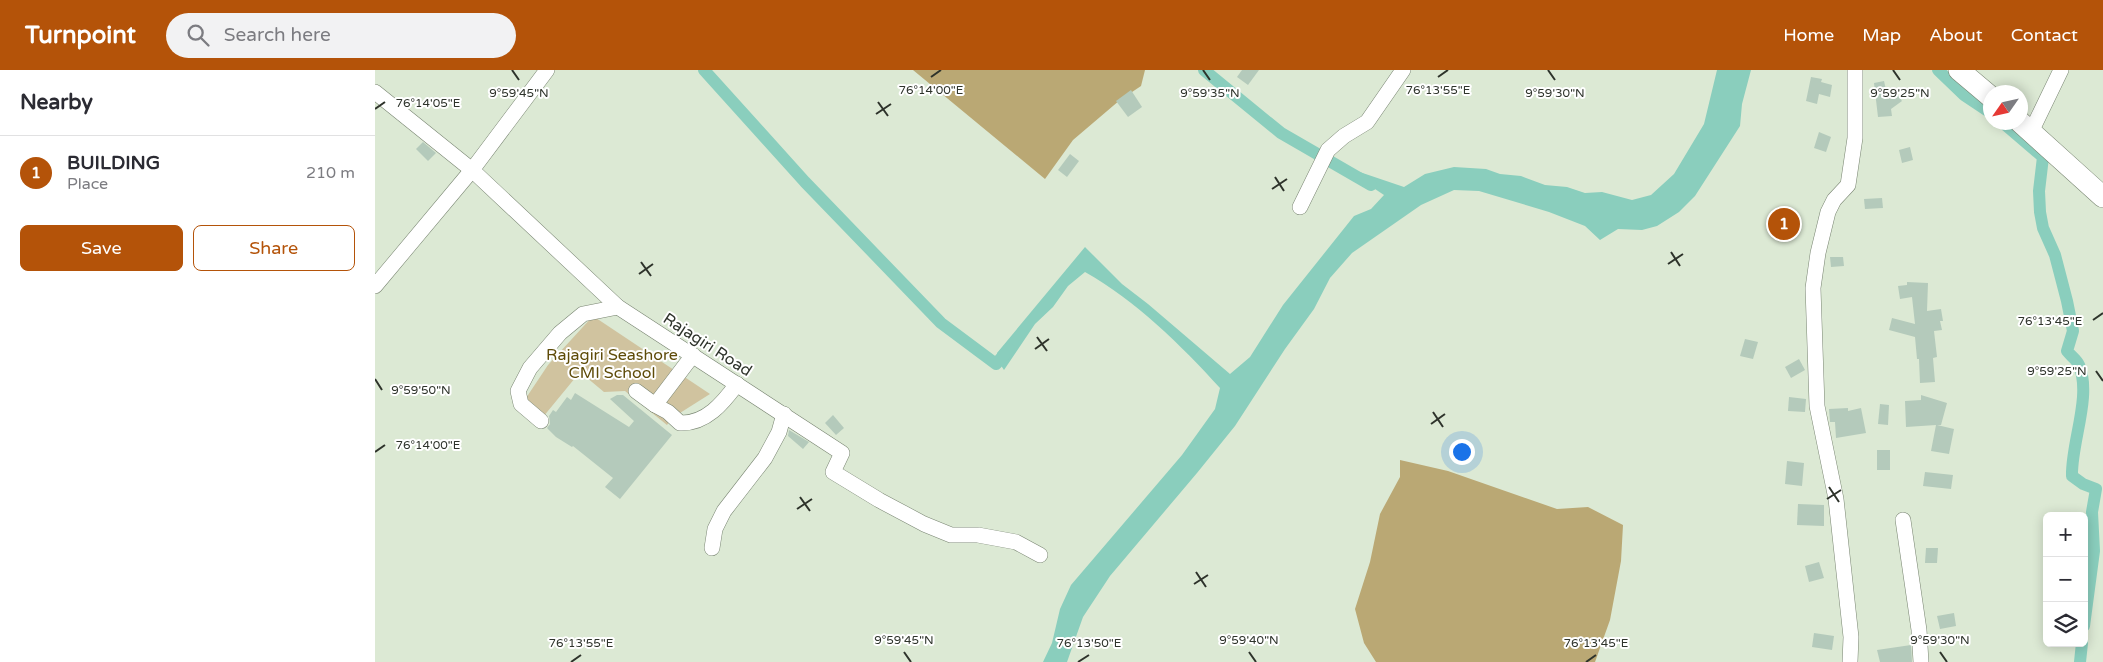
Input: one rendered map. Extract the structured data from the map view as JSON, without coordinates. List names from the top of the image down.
{
  "streets": {
    "street": ["Rajagiri Road"]
  },
  "parks": ["Rajagiri Seashore CMI School"],
  "north": "bottom left",
  "page": {
    "header": "Turnpoint",
    "search": "Search here",
    "nav": [
      "Home",
      "Map",
      "About",
      "Contact"
    ],
    "heading": "Nearby",
    "list": [
      {
        "mark": "1",
        "name": "BUILDING",
        "note": "Place",
        "value": "210 m"
      }
    ],
    "pins": "1",
    "buttons": ["Save", "Share"],
    "map_buttons": ["+", "−"]
  },
  "coordinates": [
    "76°14'00\"E",
    "76°13'55\"E",
    "9°59'45\"N",
    "9°59'35\"N",
    "9°59'30\"N",
    "9°59'25\"N",
    "76°14'05\"E",
    "76°13'45\"E",
    "9°59'50\"N",
    "9°59'40\"N",
    "76°13'50\"E"
  ]
}
